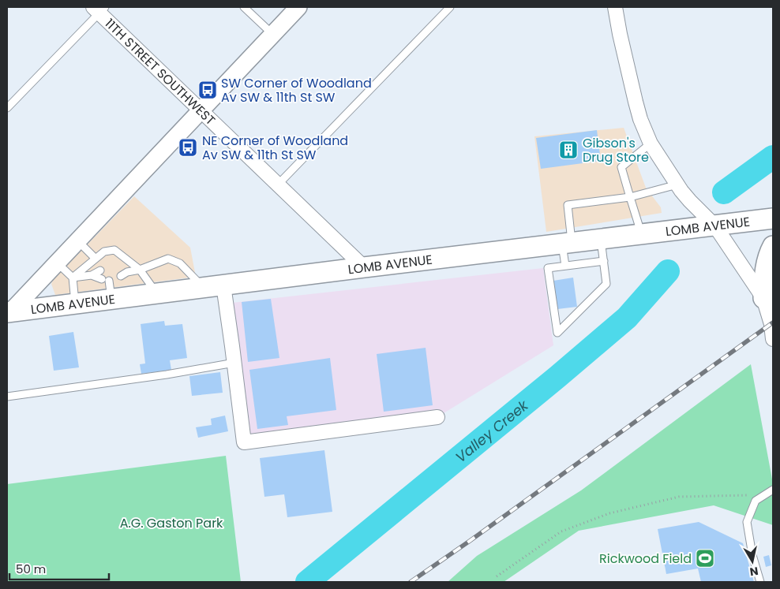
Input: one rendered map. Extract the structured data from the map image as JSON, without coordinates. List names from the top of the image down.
{
  "streets": {
    "main road": ["LOMB AVENUE"],
    "street": ["11TH STREET SOUTHWEST"]
  },
  "crossings": [
    ["11TH STREET SOUTHWEST", "LOMB AVENUE"]
  ],
  "water": ["Valley Creek"],
  "parks": ["A.G. Gaston Park"],
  "places": {
    "bus stop": ["SW Corner of Woodland Av SW & 11th St SW", "NE Corner of Woodland Av SW & 11th St SW"],
    "building": ["Gibson's Drug Store"],
    "sports": ["Rickwood Field"]
  },
  "scale_bar": "50 m",
  "north": "bottom"
}
